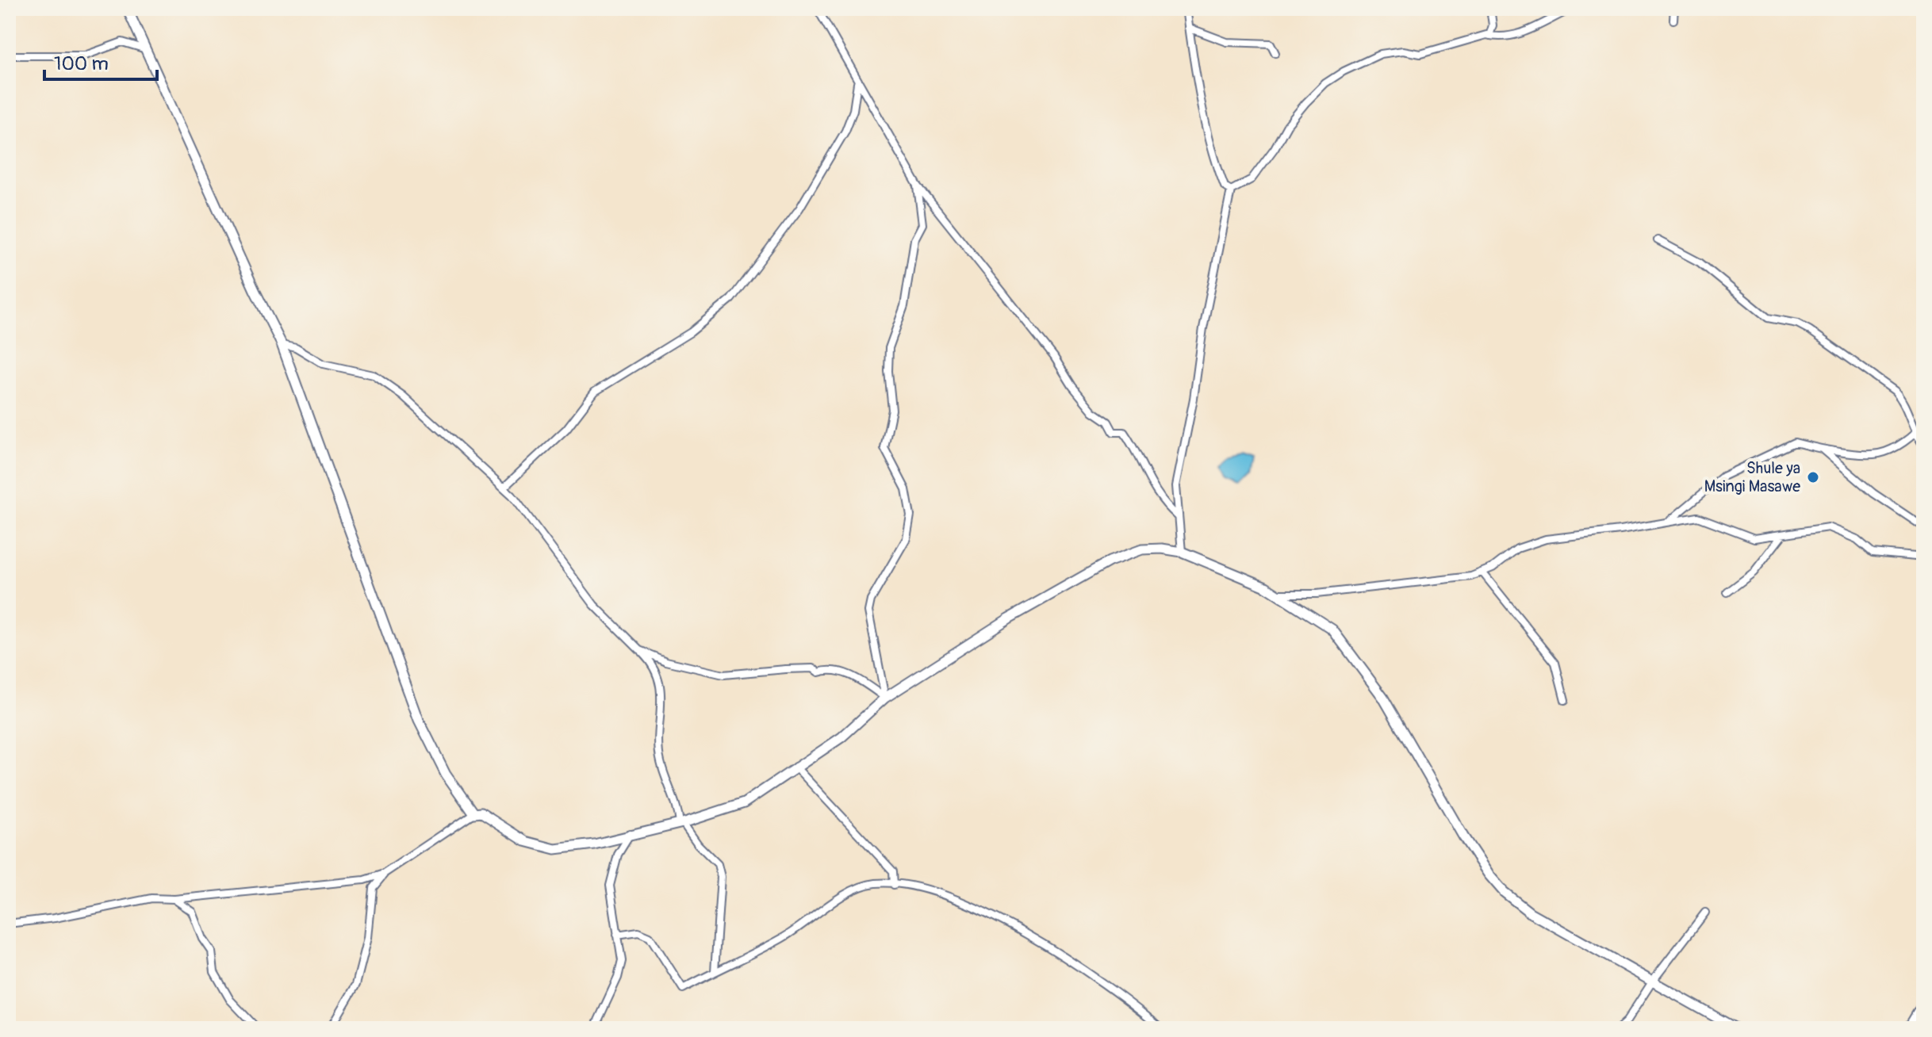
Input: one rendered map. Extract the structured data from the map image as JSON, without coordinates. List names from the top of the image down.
{
  "places": ["Shule ya Msingi Masawe"],
  "scale_bar": "100 m"
}
